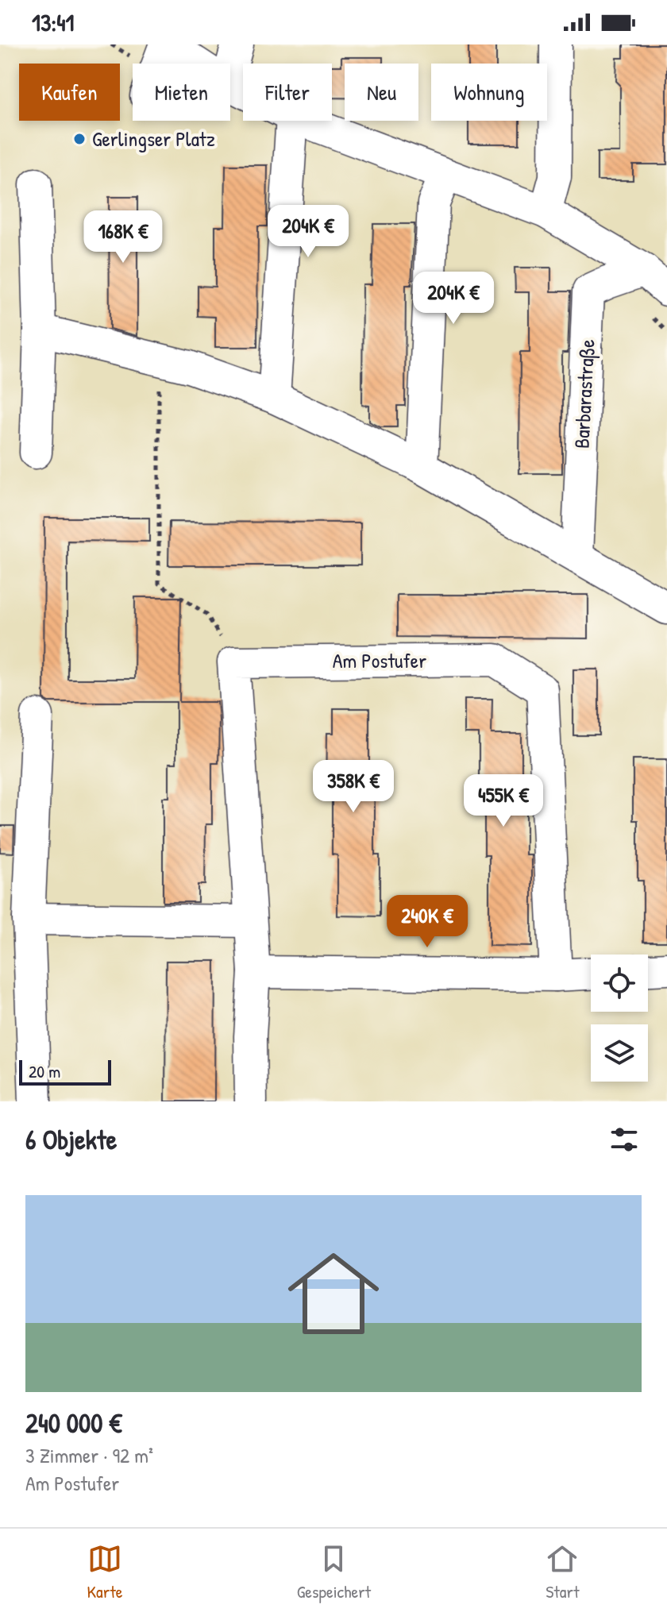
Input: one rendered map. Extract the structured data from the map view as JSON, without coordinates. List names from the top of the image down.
{
  "streets": {
    "street": ["Barbarastraße", "Am Postufer"]
  },
  "places": ["Gerlingser Platz"],
  "scale_bar": "20 m",
  "page": {
    "status": "13:41",
    "chip": [
      "Kaufen",
      "Mieten",
      "Filter",
      "Neu",
      "Wohnung"
    ],
    "price": [
      "204K €",
      "168K €",
      "204K €",
      "358K €",
      "455K €",
      "240K €"
    ],
    "scale": "20 m",
    "heading": "6 Objekte",
    "list": [
      {
        "name": "240 000 €",
        "note": "3 Zimmer · 92 m² · Am Postufer"
      }
    ],
    "tabs": ["Karte", "Gespeichert", "Start"]
  }
}
